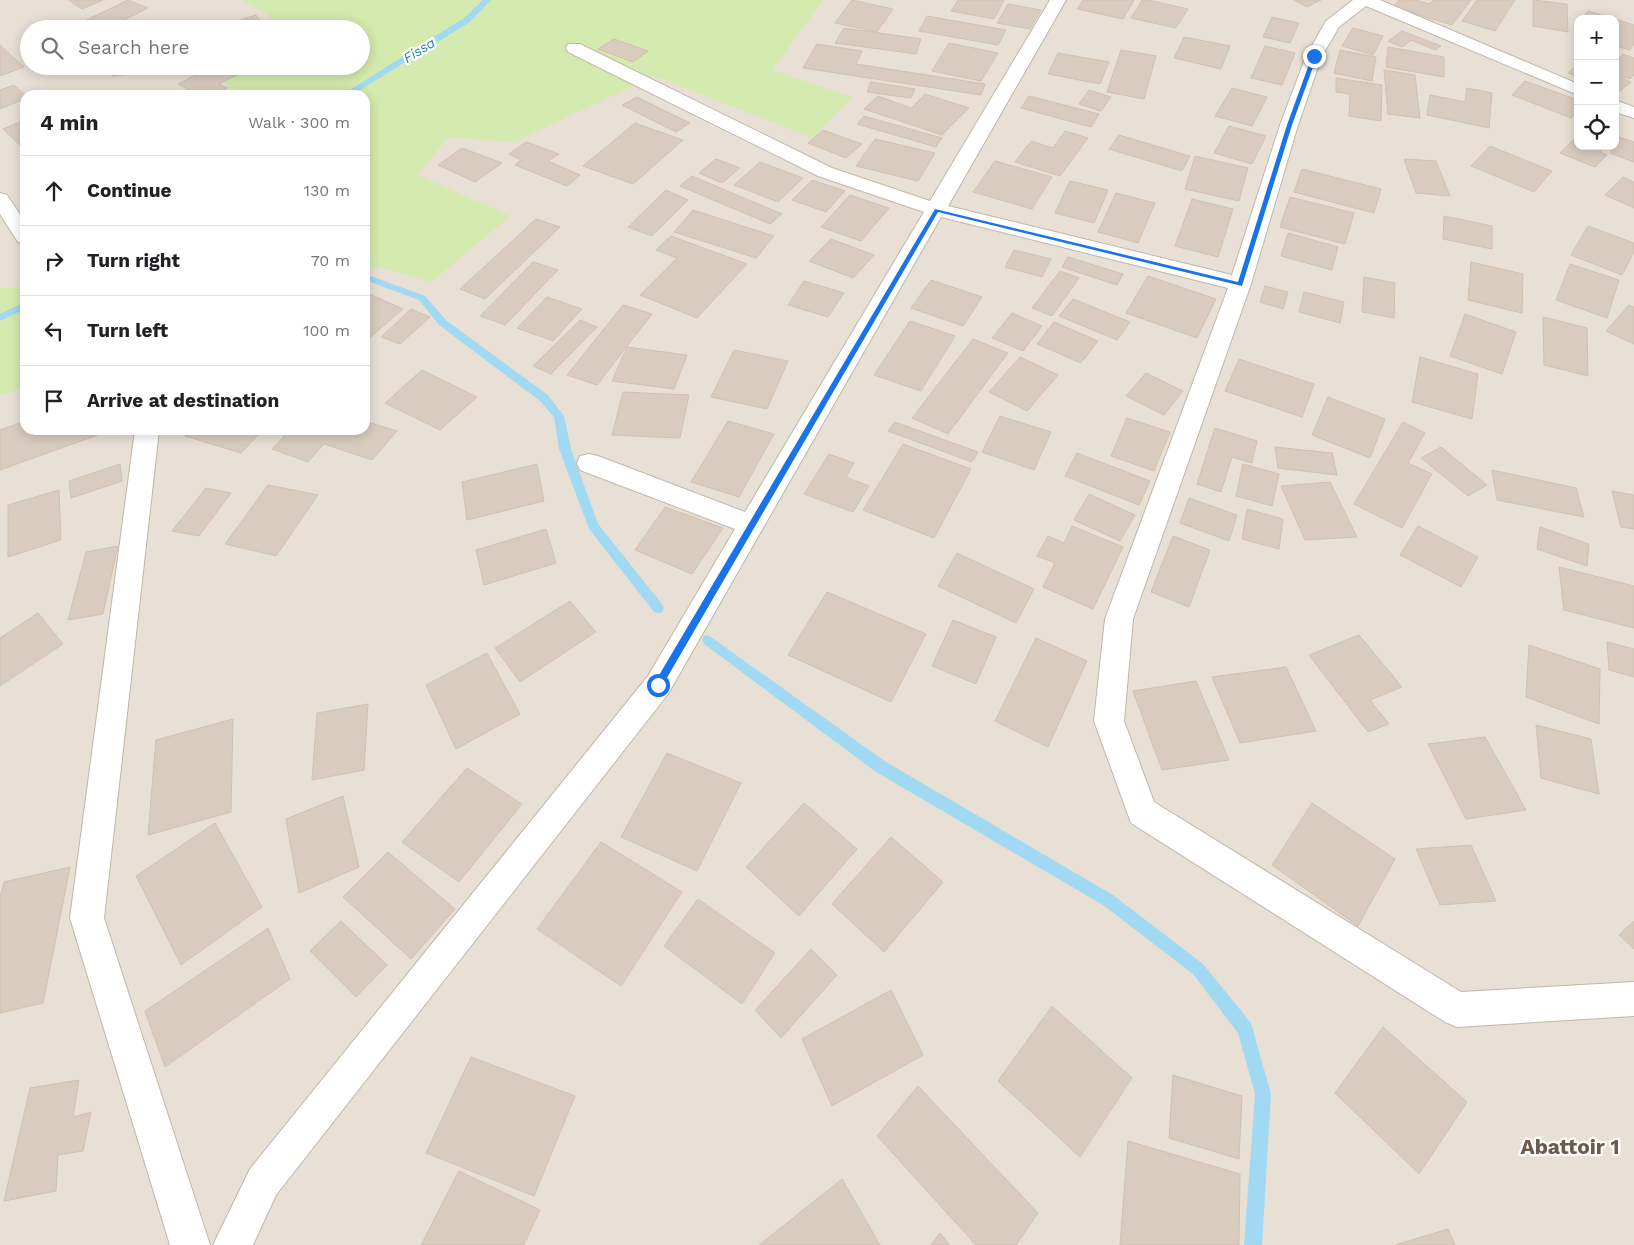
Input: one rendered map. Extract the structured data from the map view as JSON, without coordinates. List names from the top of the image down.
{
  "districts": ["Abattoir 1"],
  "water": ["Fissa"],
  "page": {
    "map_buttons": ["+", "−"],
    "search": "Search here",
    "heading": ["4 min", "Walk · 300 m"],
    "list": [
      ["Continue", "130 m"],
      ["Turn right", "70 m"],
      ["Turn left", "100 m"],
      "Arrive at destination"
    ]
  }
}
